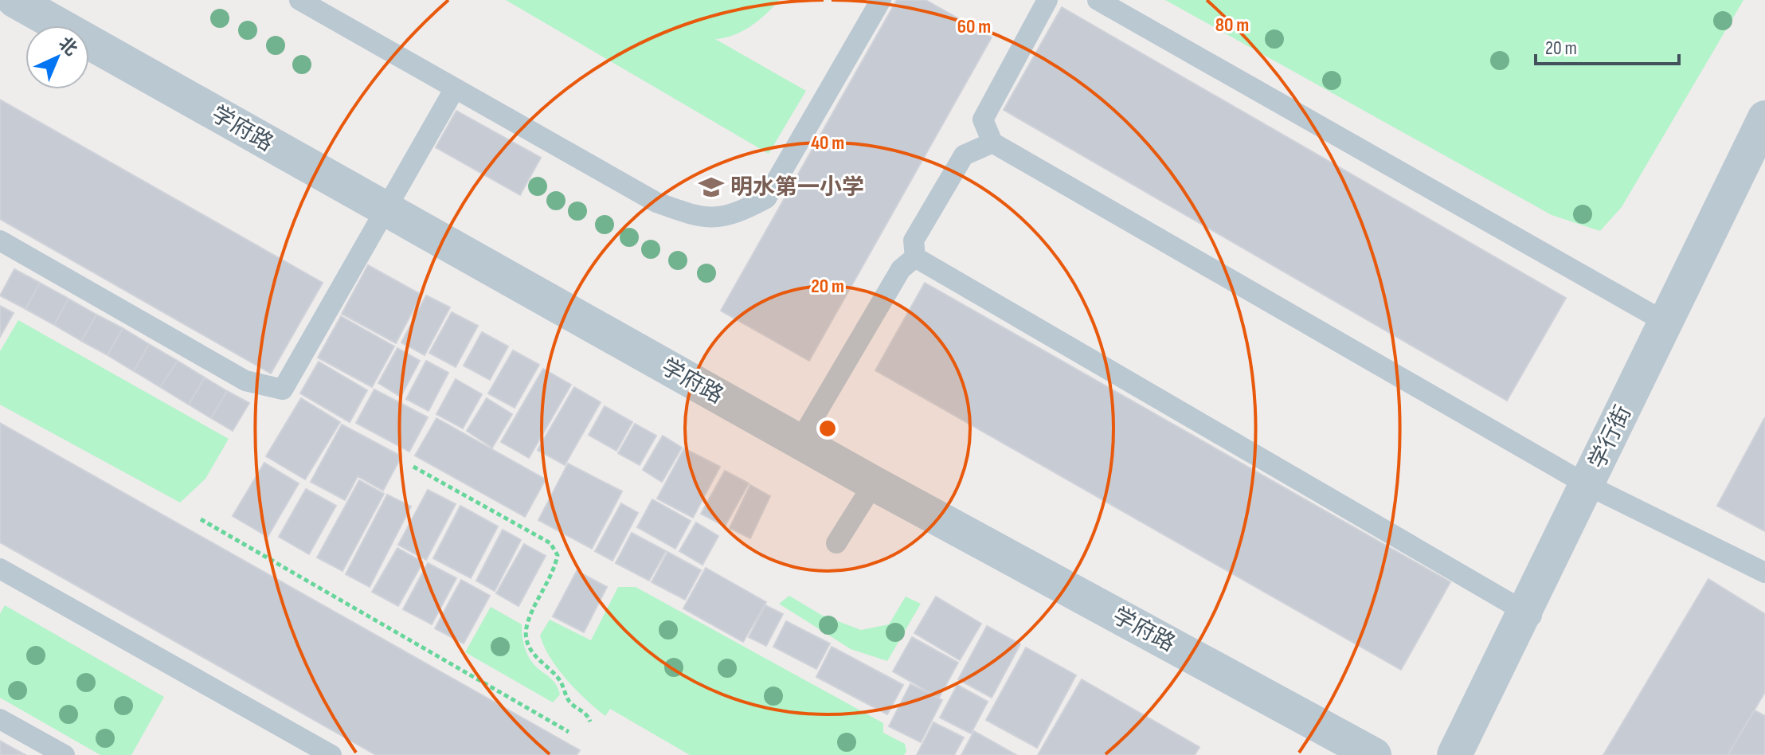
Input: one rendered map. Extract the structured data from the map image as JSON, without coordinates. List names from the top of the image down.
{
  "streets": {
    "street": ["学府路", "学行街"]
  },
  "places": {
    "school or university": ["明水第一小学"]
  },
  "scale_bar": "20 m",
  "north": "top right",
  "rings": [
    "80 m",
    "60 m",
    "40 m",
    "20 m"
  ]
}
